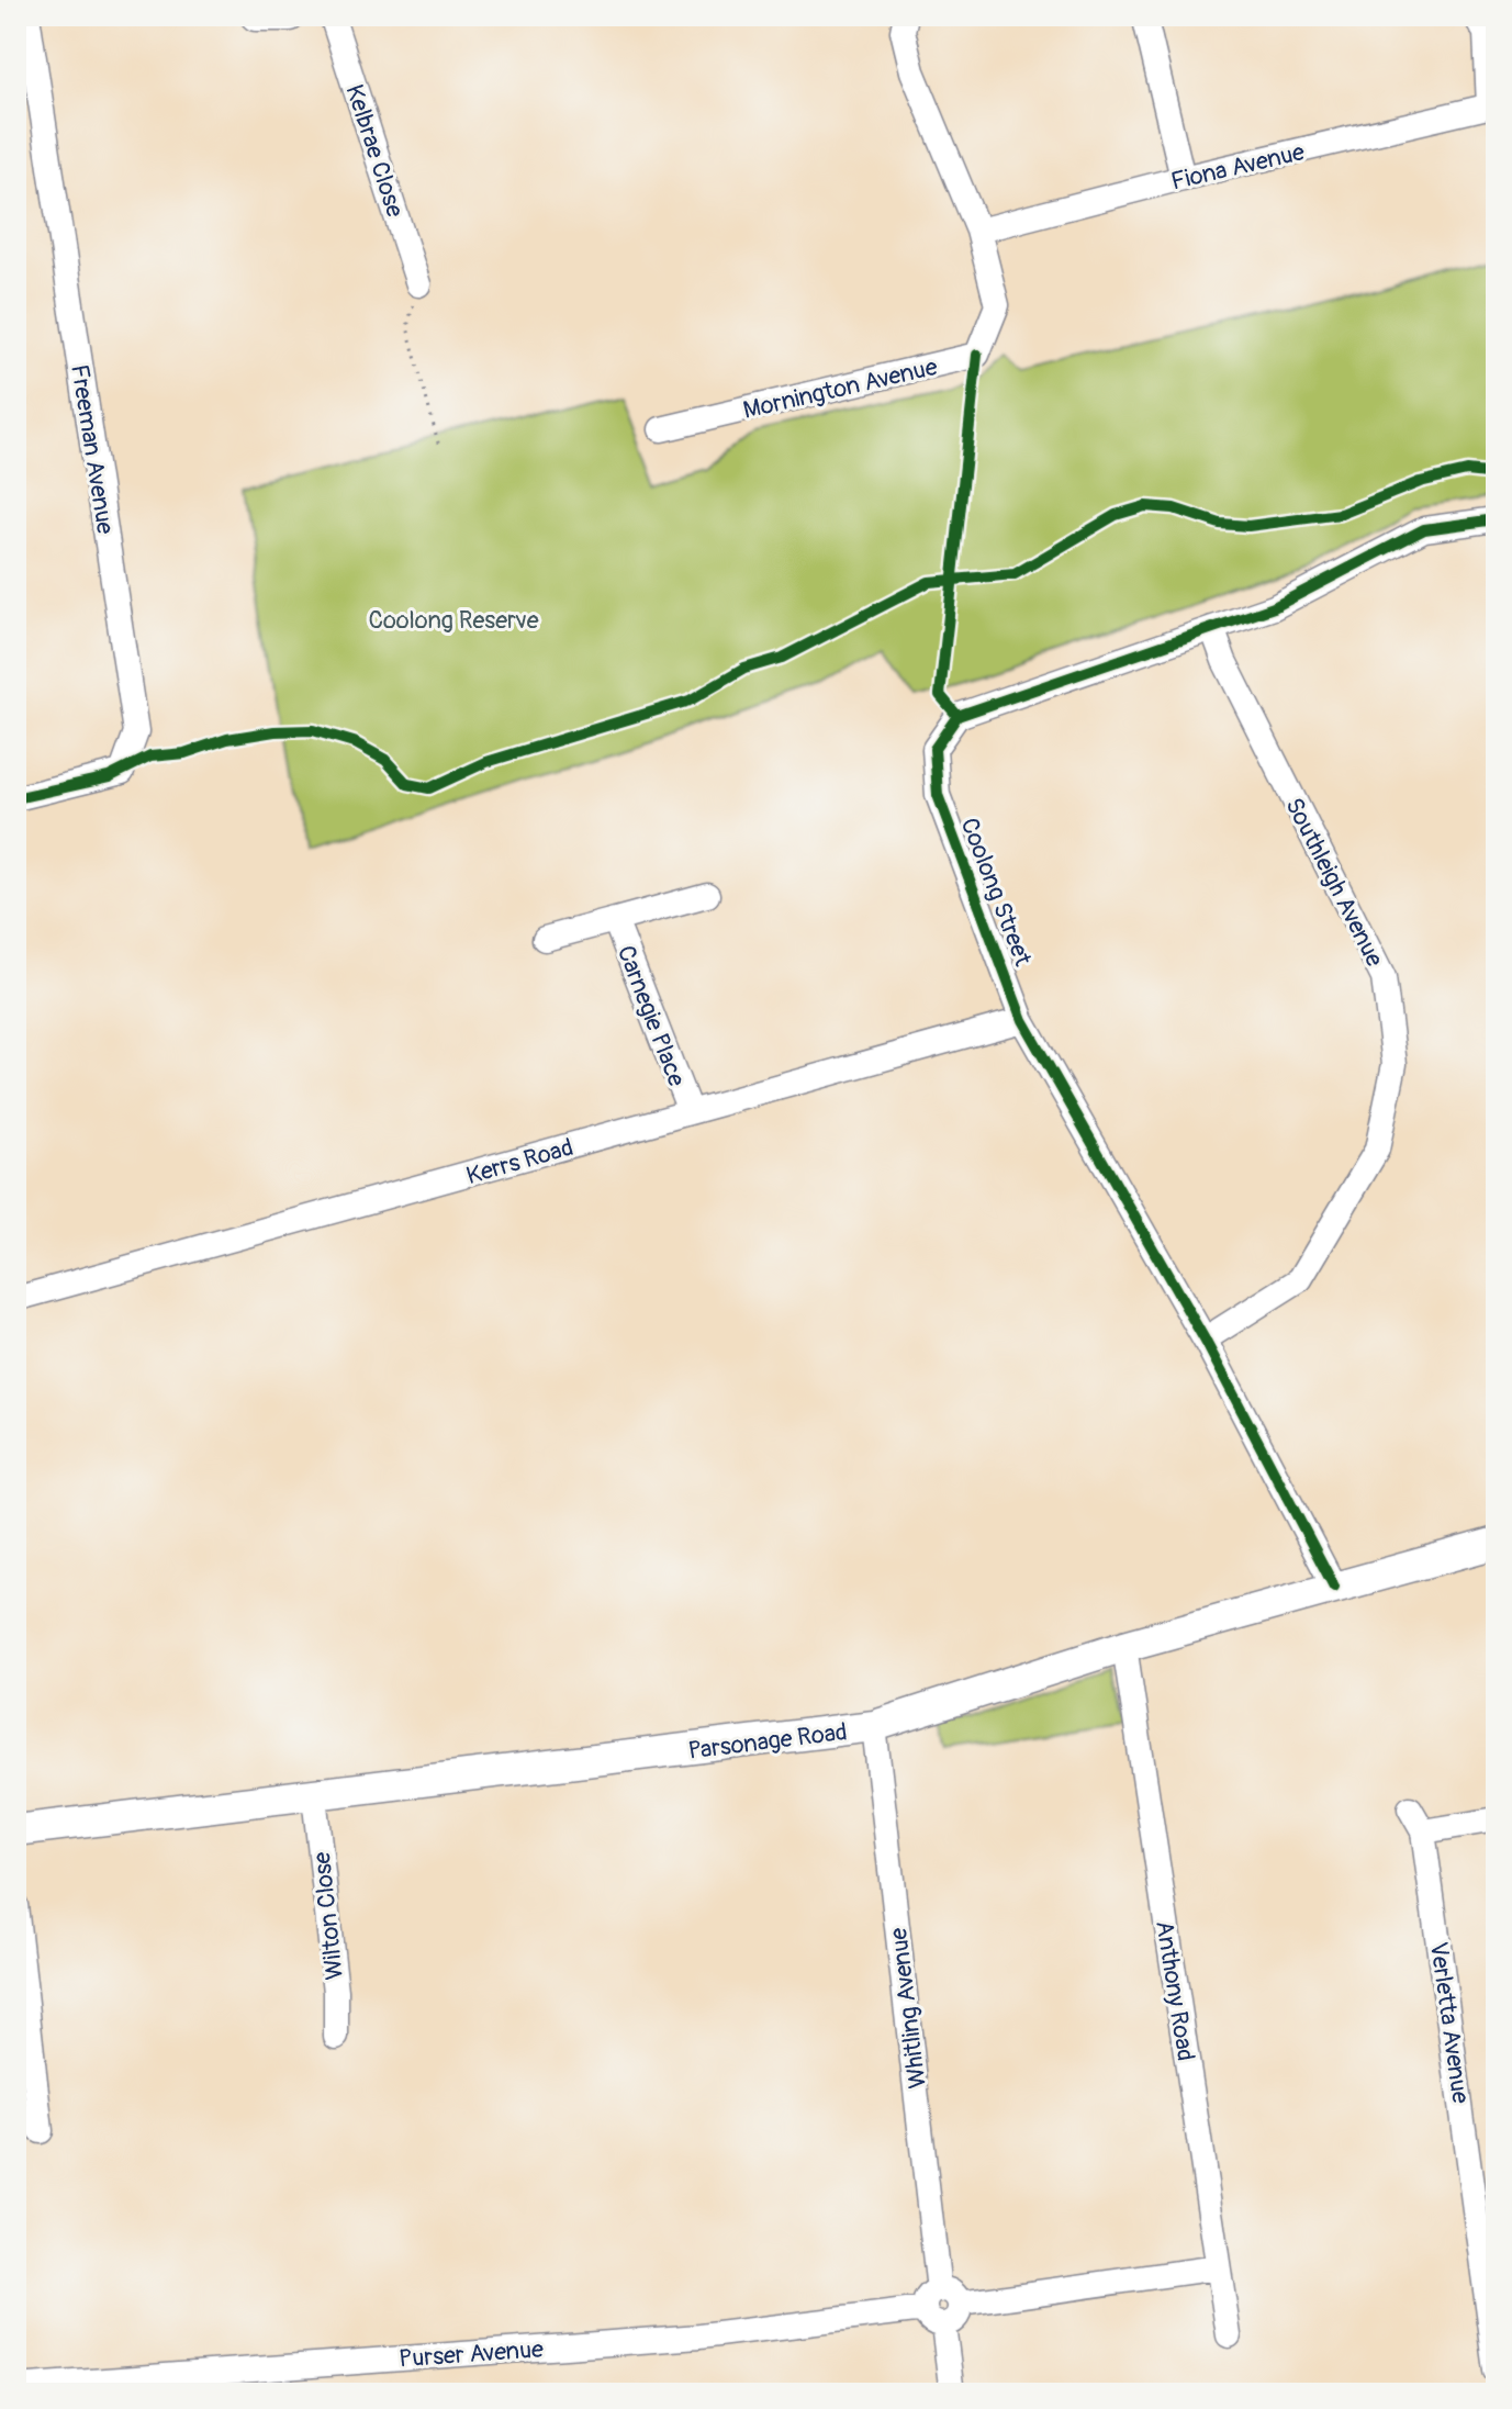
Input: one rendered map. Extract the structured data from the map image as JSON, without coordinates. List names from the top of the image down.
{
  "streets": {
    "street": [
      "Kelbrae Close",
      "Fiona Avenue",
      "Mornington Avenue",
      "Freeman Avenue",
      "Southleigh Avenue",
      "Coolong Street",
      "Carnegie Place",
      "Kerrs Road",
      "Parsonage Road",
      "Wilton Close",
      "Anthony Road",
      "Whitling Avenue",
      "Verletta Avenue",
      "Purser Avenue"
    ]
  },
  "crossings": [
    ["Fiona Avenue", "Mornington Avenue"],
    ["Southleigh Avenue", "Coolong Street"],
    ["Coolong Street", "Kerrs Road"],
    ["Coolong Street", "Parsonage Road"],
    ["Carnegie Place", "Kerrs Road"],
    ["Parsonage Road", "Wilton Close"],
    ["Parsonage Road", "Anthony Road"],
    ["Parsonage Road", "Whitling Avenue"],
    ["Whitling Avenue", "Purser Avenue"]
  ],
  "parks": ["Coolong Reserve"]
}
